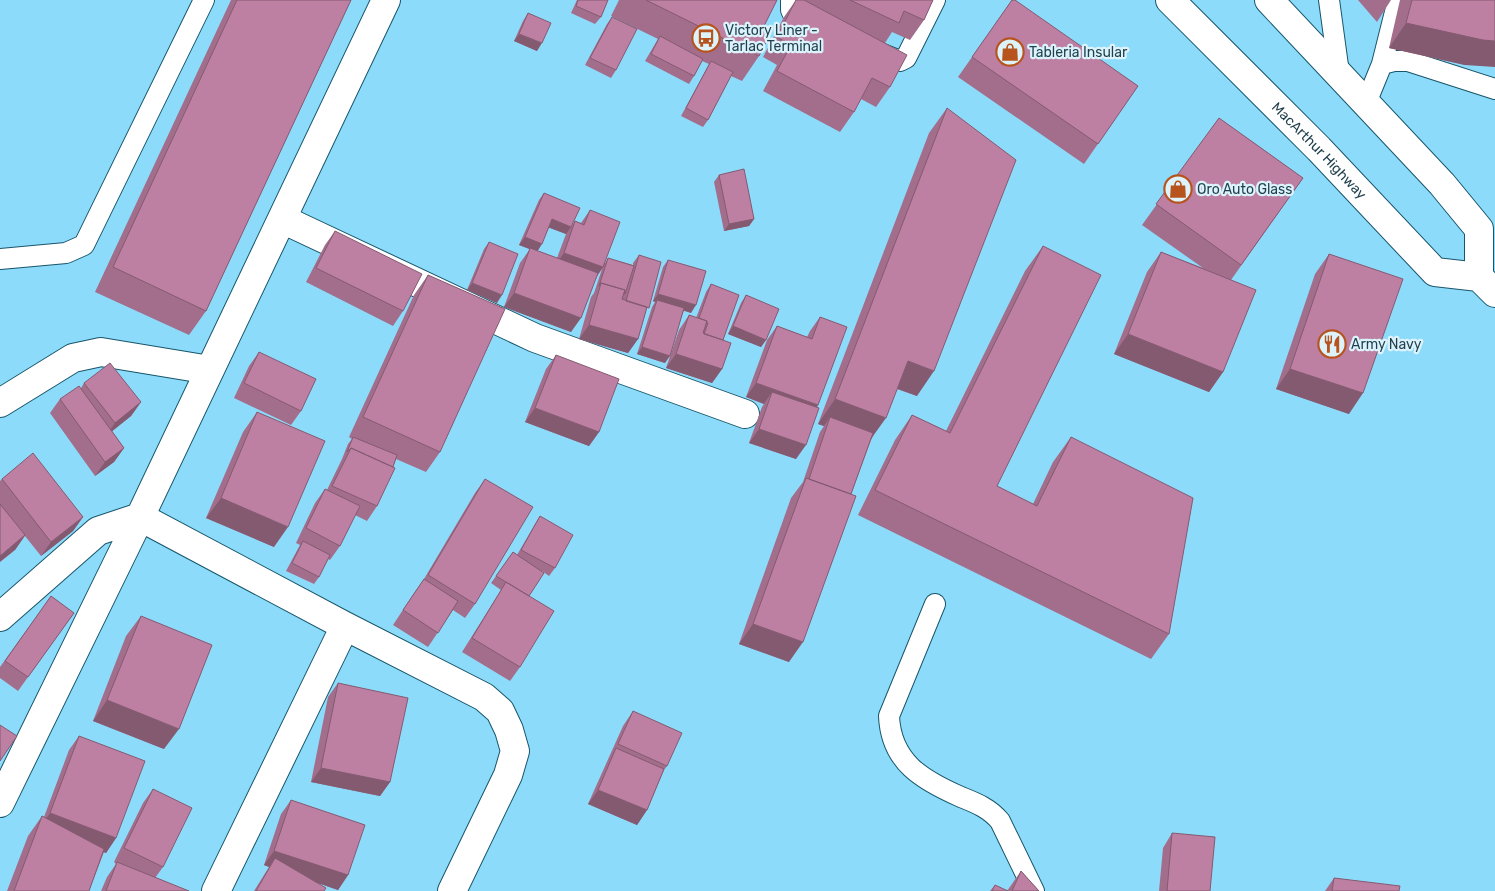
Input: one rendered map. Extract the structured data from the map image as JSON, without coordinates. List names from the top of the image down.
{
  "streets": {
    "main road": ["MacArthur Highway"]
  },
  "places": {
    "bus stop": ["Victory Liner - Tarlac Terminal"],
    "shop": ["Tableria Insular", "Oro Auto Glass"],
    "restaurant": ["Army Navy"]
  }
}
